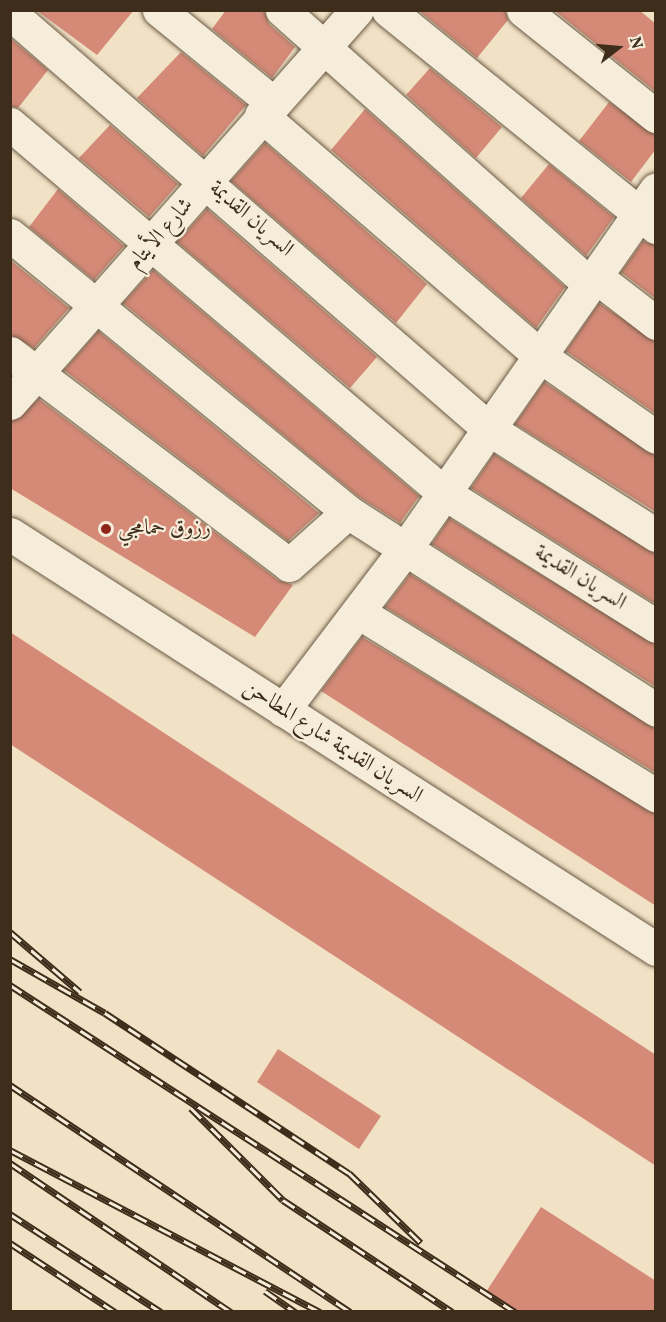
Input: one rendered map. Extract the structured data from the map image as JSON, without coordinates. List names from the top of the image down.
{
  "streets": {
    "street": ["السريان القديمة", "شارع الأيتام", "السريان القديمة شارع المطاحن"]
  },
  "crossings": [
    ["السريان القديمة", "شارع الأيتام"]
  ],
  "places": ["رزوق حمامجي"],
  "north": "right"
}
